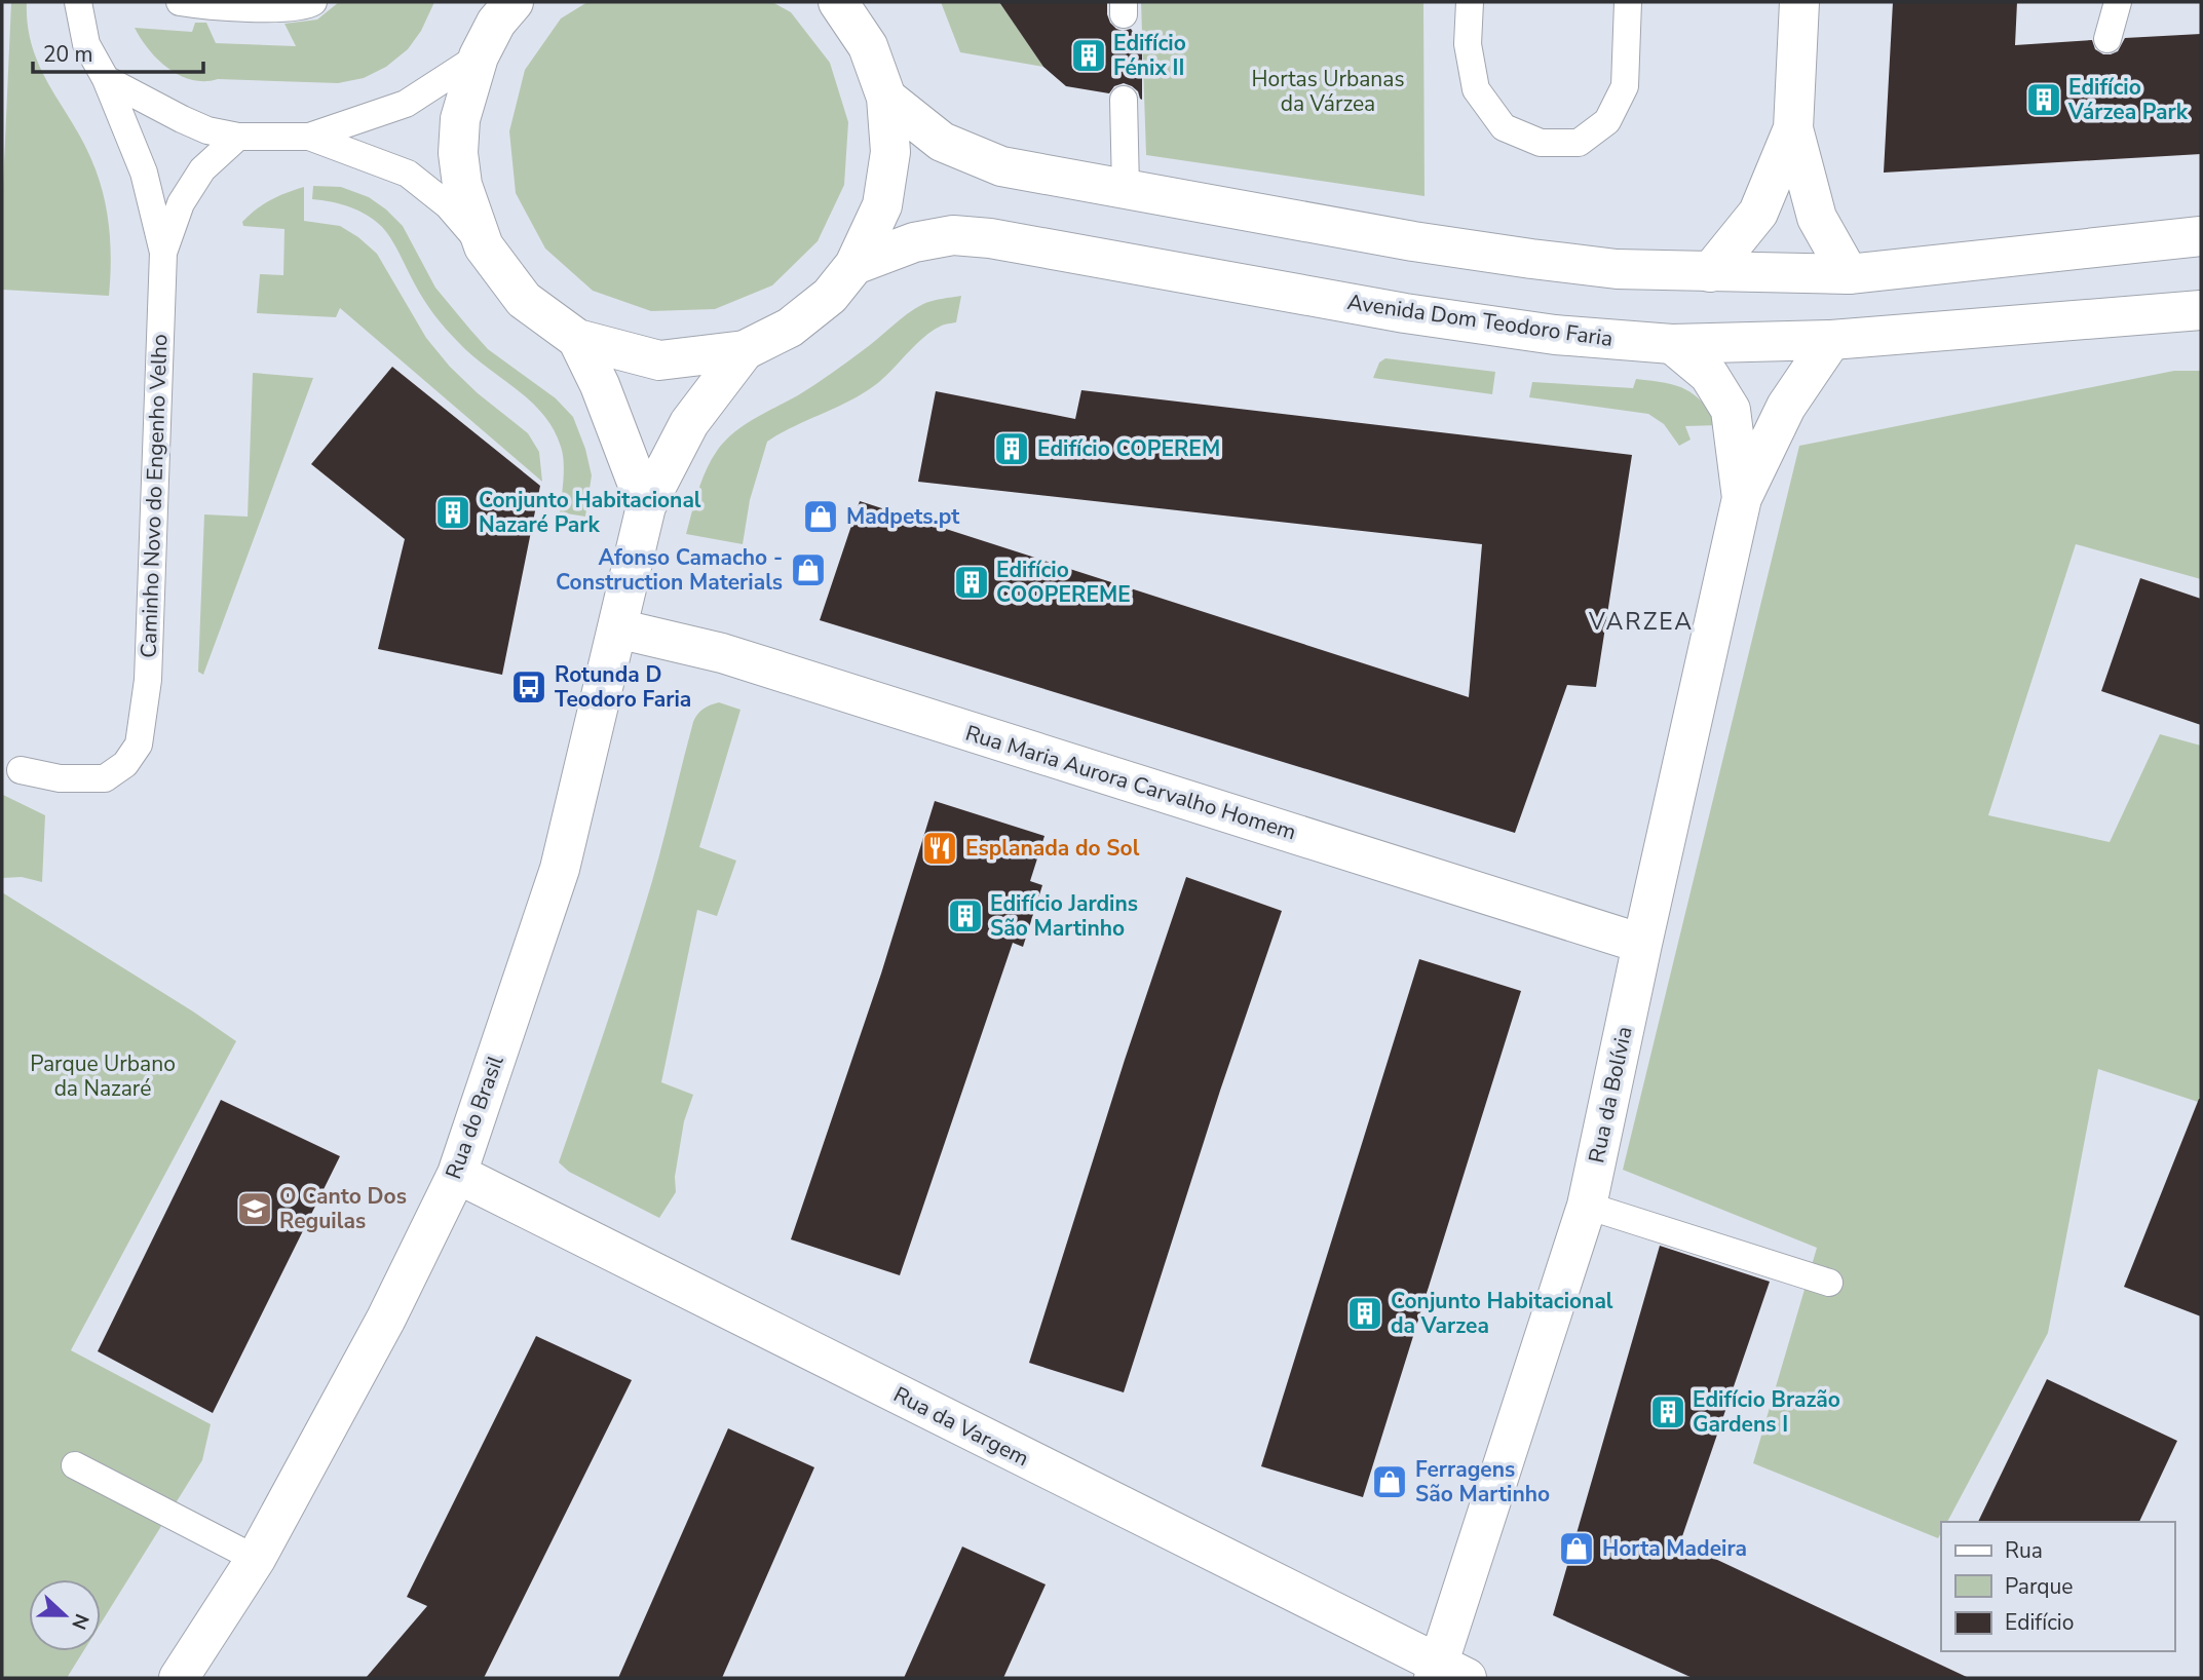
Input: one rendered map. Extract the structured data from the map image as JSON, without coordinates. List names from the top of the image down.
{
  "streets": {
    "street": [
      "Avenida Dom Teodoro Faria",
      "Rua Maria Aurora Carvalho Homem",
      "Rua da Bolívia",
      "Rua do Brasil",
      "Rua da Vargem"
    ],
    "lane": ["Caminho Novo do Engenho Velho"]
  },
  "crossings": [
    ["Avenida Dom Teodoro Faria", "Rua da Bolívia"],
    ["Rua Maria Aurora Carvalho Homem", "Rua da Bolívia"],
    ["Rua Maria Aurora Carvalho Homem", "Rua do Brasil"],
    ["Rua da Bolívia", "Rua da Vargem"],
    ["Rua do Brasil", "Rua da Vargem"]
  ],
  "districts": ["VARZEA"],
  "parks": ["Hortas Urbanas da Várzea", "Parque Urbano da Nazaré"],
  "places": {
    "building": [
      "Edifício Fénix II",
      "Edifício Várzea Park",
      "Edifício COPEREM",
      "Conjunto Habitacional Nazaré Park",
      "Edifício COOPEREME",
      "Edifício Jardins São Martinho",
      "Conjunto Habitacional da Varzea",
      "Edifício Brazão Gardens I"
    ],
    "shop": [
      "Madpets.pt",
      "Afonso Camacho - Construction Materials",
      "Ferragens São Martinho",
      "Horta Madeira"
    ],
    "bus stop": ["Rotunda D Teodoro Faria"],
    "restaurant": ["Esplanada do Sol"],
    "school or university": ["O Canto Dos Reguilas"]
  },
  "legend": ["Rua", "Parque", "Edifício"],
  "scale_bar": "20 m",
  "north": "right"
}
